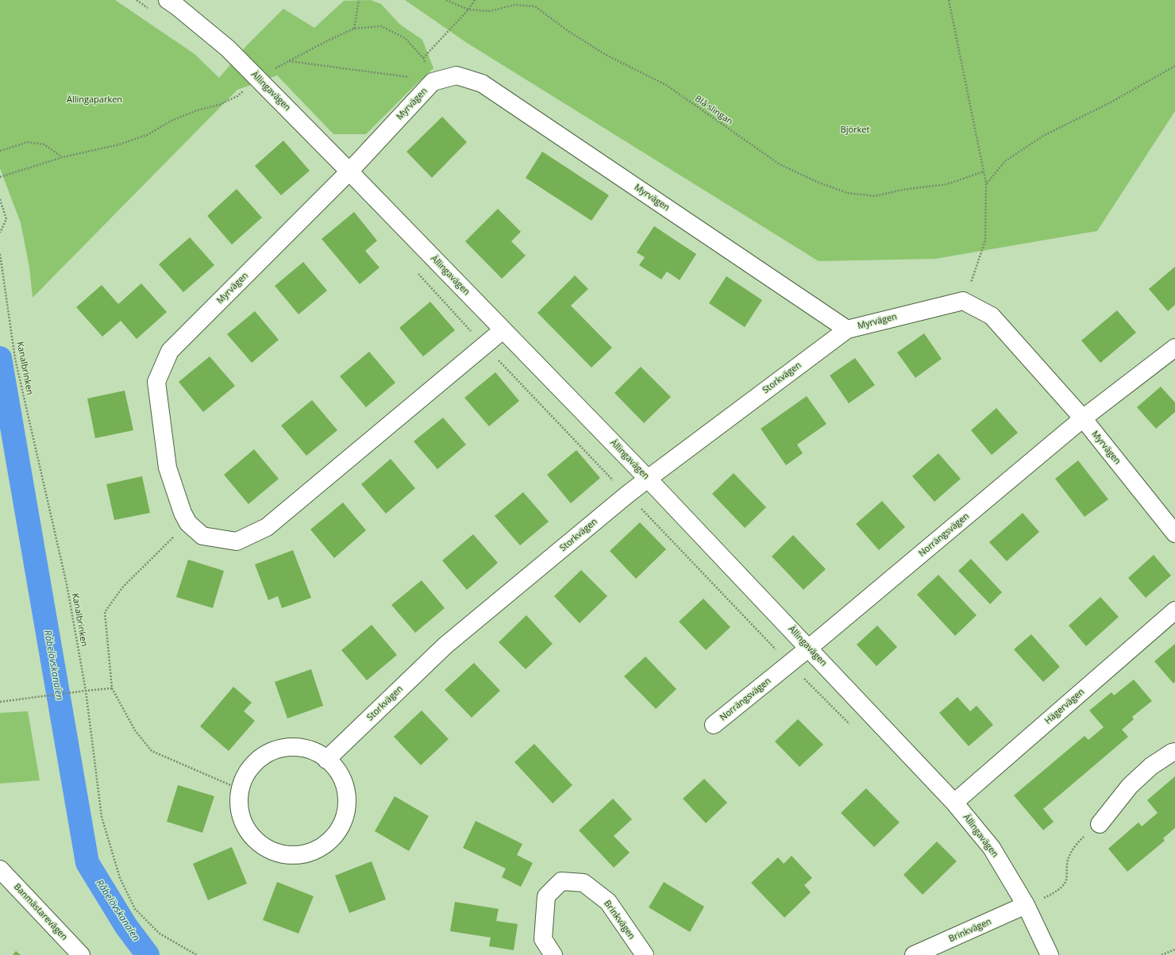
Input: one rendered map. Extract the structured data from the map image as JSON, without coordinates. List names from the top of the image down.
{
  "streets": {
    "street": [
      "Ällingavägen",
      "Myrvägen",
      "Storkvägen",
      "Norrängsvägen",
      "Hägervägen",
      "Banmästarevägen",
      "Brinkvägen"
    ],
    "path": ["Blå slingan", "Kanalbrinken"]
  },
  "crossings": [
    ["Ällingavägen", "Myrvägen"],
    ["Ällingavägen", "Storkvägen"],
    ["Ällingavägen", "Norrängsvägen"],
    ["Ällingavägen", "Hägervägen"],
    ["Ällingavägen", "Brinkvägen"],
    ["Myrvägen", "Storkvägen"],
    ["Myrvägen", "Norrängsvägen"]
  ],
  "water": ["Råbelövskanalen"],
  "parks": ["Ällingaparken", "Björket"]
}
